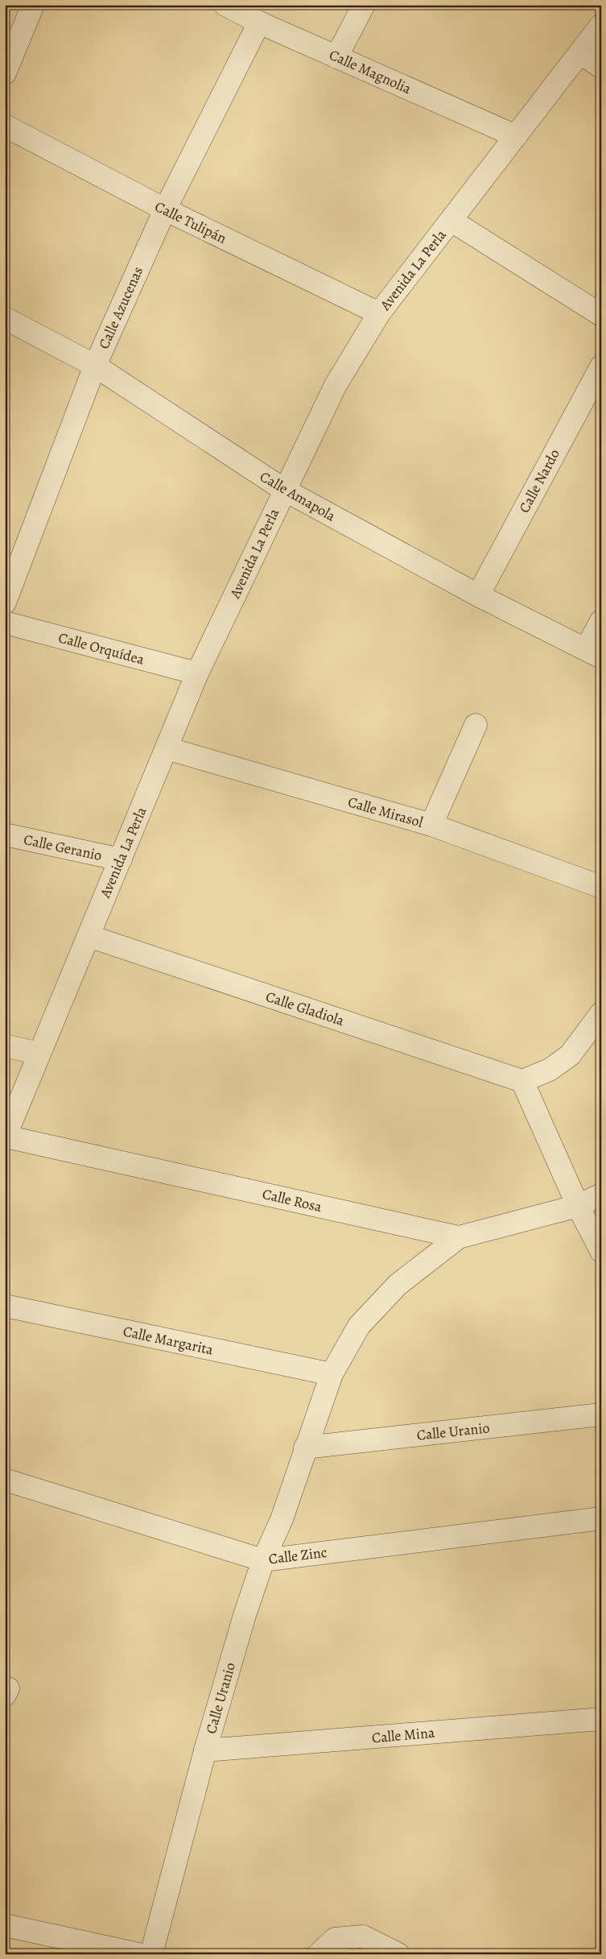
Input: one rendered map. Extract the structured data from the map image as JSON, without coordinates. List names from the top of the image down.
{
  "streets": {
    "street": [
      "Calle Magnolia",
      "Calle Tulipán",
      "Avenida La Perla",
      "Calle Azucenas",
      "Calle Nardo",
      "Calle Amapola",
      "Calle Orquídea",
      "Calle Mirasol",
      "Calle Geranio",
      "Calle Gladiola",
      "Calle Rosa",
      "Calle Margarita",
      "Calle Uranio",
      "Calle Zinc",
      "Calle Mina"
    ]
  },
  "crossings": [
    ["Calle Magnolia", "Avenida La Perla"],
    ["Calle Magnolia", "Calle Azucenas"],
    ["Calle Tulipán", "Avenida La Perla"],
    ["Calle Tulipán", "Calle Azucenas"],
    ["Avenida La Perla", "Calle Amapola"],
    ["Avenida La Perla", "Calle Orquídea"],
    ["Avenida La Perla", "Calle Mirasol"],
    ["Avenida La Perla", "Calle Geranio"],
    ["Avenida La Perla", "Calle Gladiola"],
    ["Avenida La Perla", "Calle Rosa"],
    ["Calle Azucenas", "Calle Amapola"],
    ["Calle Nardo", "Calle Amapola"],
    ["Calle Rosa", "Calle Uranio"],
    ["Calle Margarita", "Calle Uranio"],
    ["Calle Uranio", "Calle Zinc"],
    ["Calle Uranio", "Calle Mina"]
  ]
}
